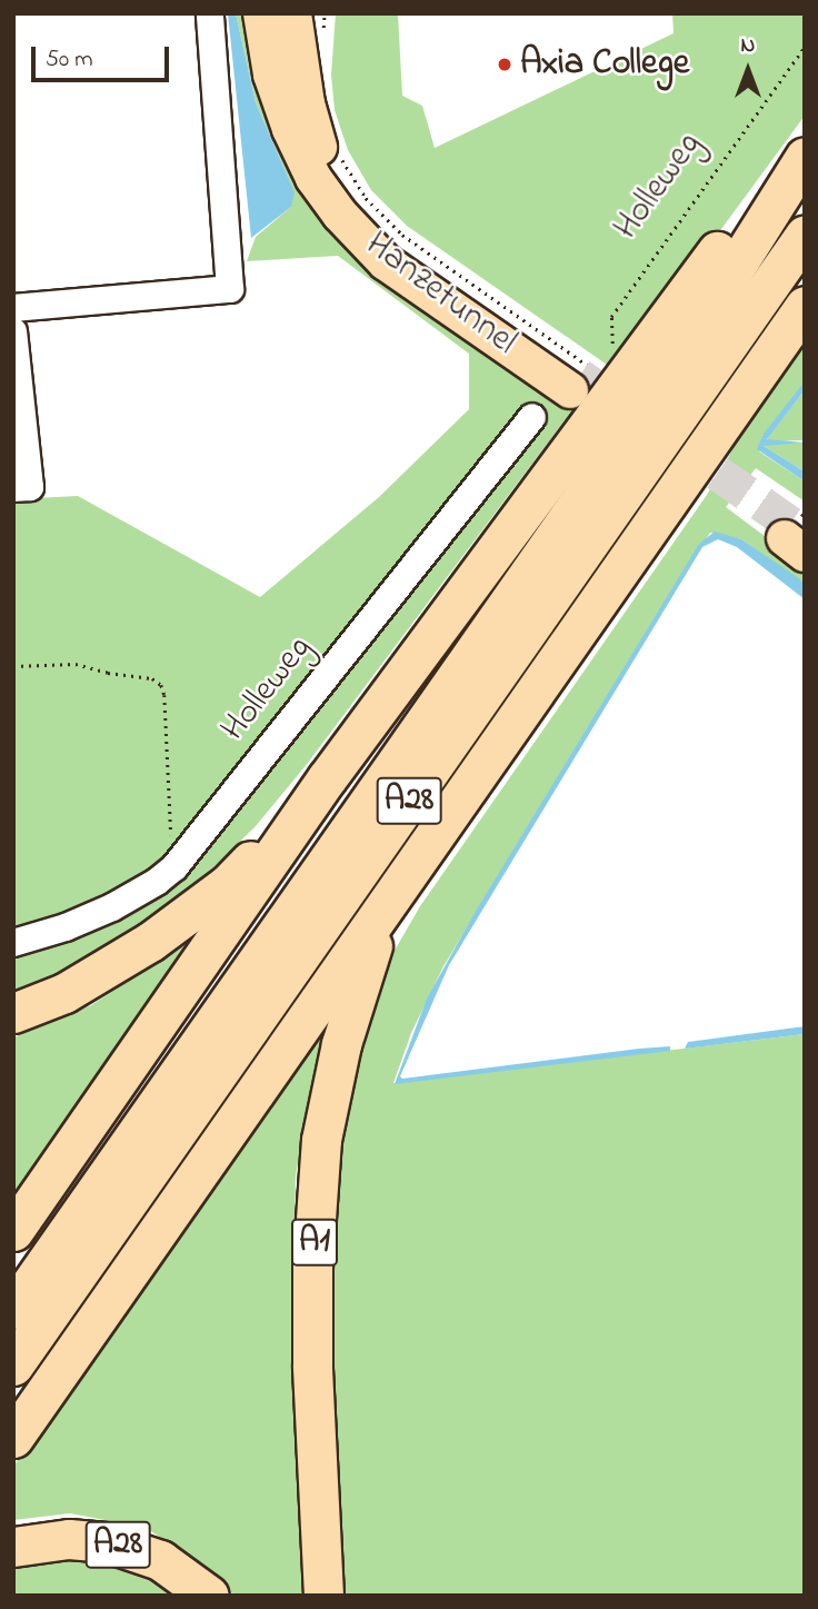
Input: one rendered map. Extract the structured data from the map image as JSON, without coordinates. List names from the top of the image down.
{
  "streets": {
    "highway": ["A28", "A1"],
    "main road": ["Hanzetunnel"],
    "street": ["Holleweg"]
  },
  "crossings": [
    ["A28", "A1"]
  ],
  "places": ["Axia College"],
  "scale_bar": "50 m",
  "north": "top"
}
